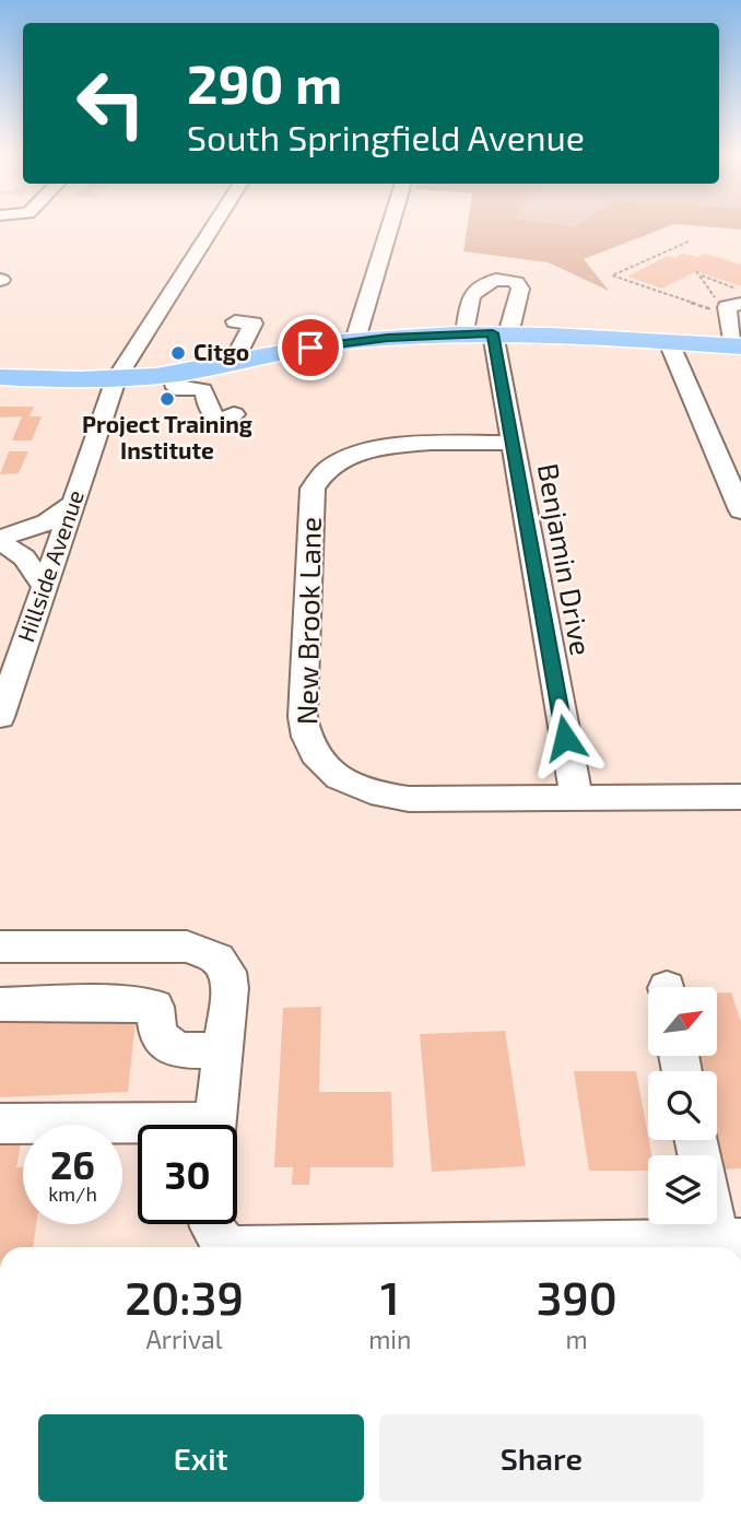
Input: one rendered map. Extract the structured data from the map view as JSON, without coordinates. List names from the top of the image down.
{
  "streets": {
    "street": ["Benjamin Drive", "Hillside Avenue", "New Brook Lane"]
  },
  "crossings": [
    ["Benjamin Drive", "New Brook Lane"]
  ],
  "places": ["Citgo", "Project Training Institute"],
  "north": "top right",
  "page": {
    "turn": ["290 m", "South Springfield Avenue"],
    "speed": "26 km/h",
    "limit": "30",
    "eta": [
      "20:39",
      "Arrival",
      "1",
      "min",
      "390",
      "m"
    ],
    "buttons": ["Exit", "Share"]
  }
}
